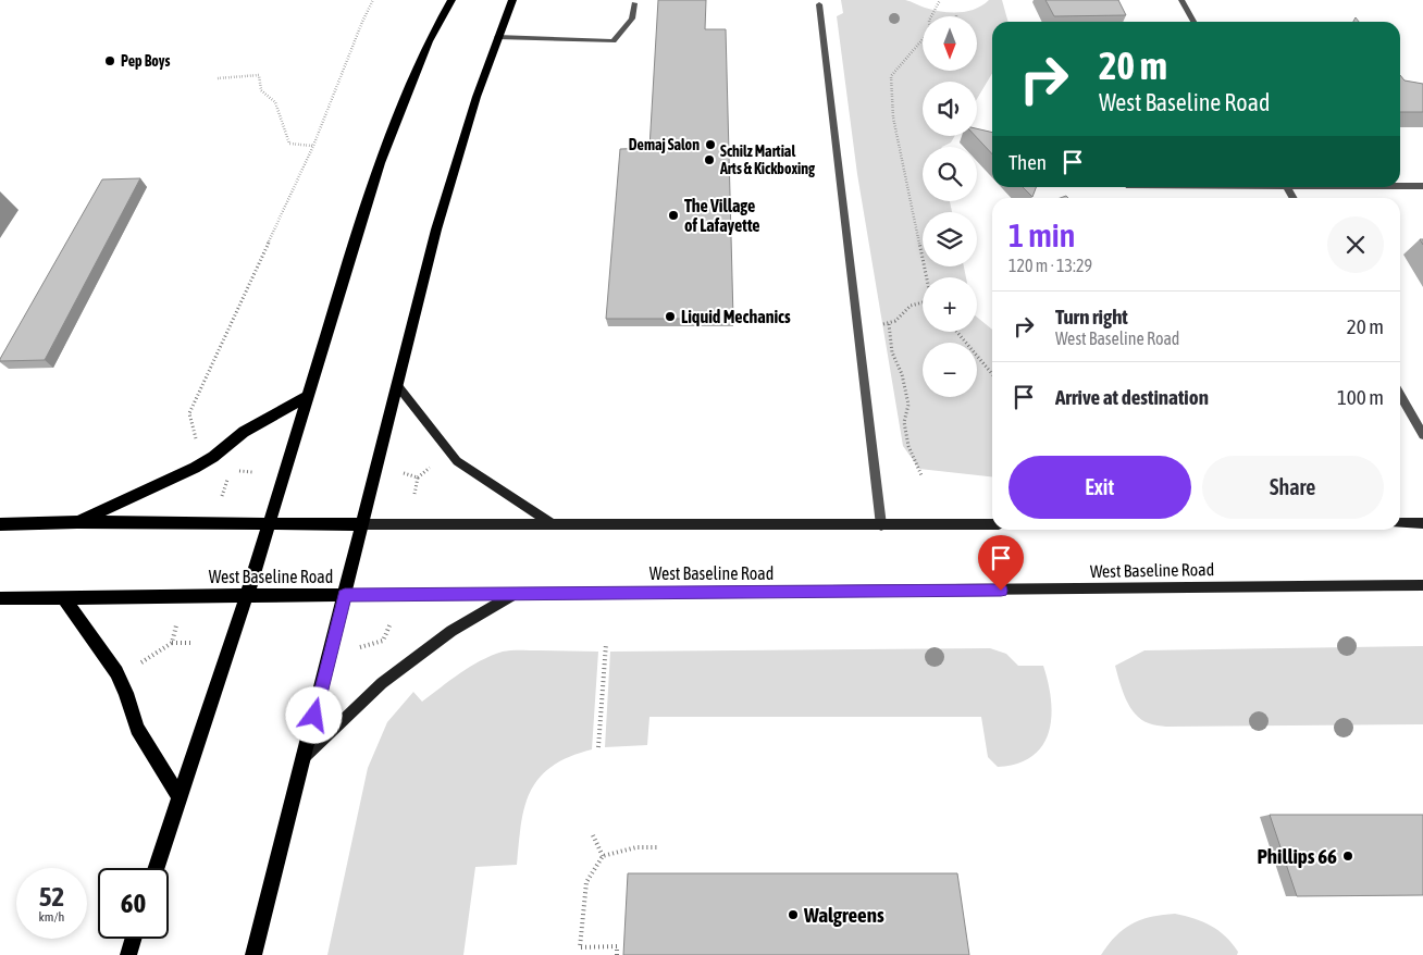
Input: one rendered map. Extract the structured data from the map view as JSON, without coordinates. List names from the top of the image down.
{
  "streets": {
    "main road": ["West Baseline Road"]
  },
  "places": [
    "Pep Boys",
    "Demaj Salon",
    "Schilz Martial Arts & Kickboxing",
    "The Village of Lafayette",
    "Liquid Mechanics",
    "Phillips 66",
    "Walgreens"
  ],
  "north": "bottom",
  "page": {
    "map_buttons": ["+", "−"],
    "turn": ["20 m", "West Baseline Road"],
    "then": "Then",
    "heading": ["1 min", "120 m · 13:29"],
    "list": [
      {
        "name": "Turn right",
        "note": "West Baseline Road",
        "value": "20 m"
      },
      {
        "name": "Arrive at destination",
        "value": "100 m"
      }
    ],
    "buttons": ["Exit", "Share"],
    "speed": "52 km/h",
    "limit": "60"
  }
}
